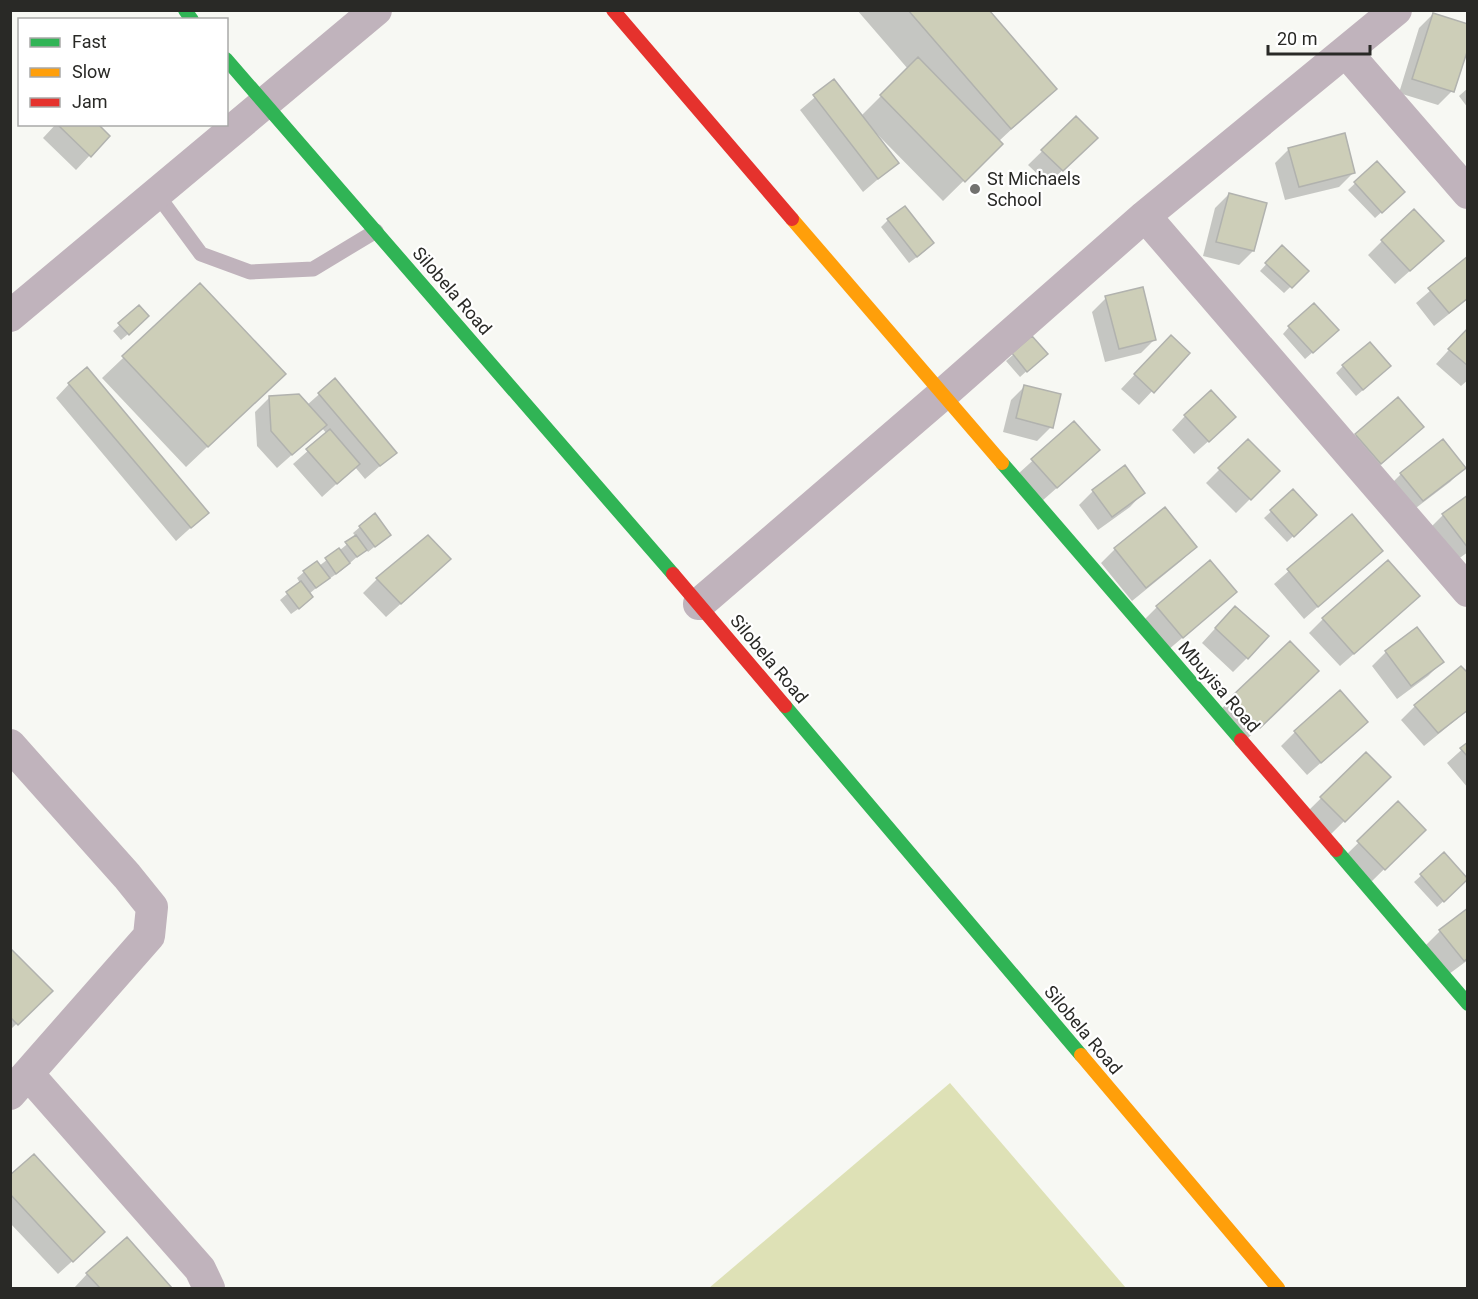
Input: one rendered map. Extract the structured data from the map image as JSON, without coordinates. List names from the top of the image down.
{
  "streets": {
    "street": ["Silobela Road", "Mbuyisa Road"]
  },
  "places": ["St Michaels School"],
  "legend": ["Fast", "Slow", "Jam"],
  "scale_bar": "20 m"
}
